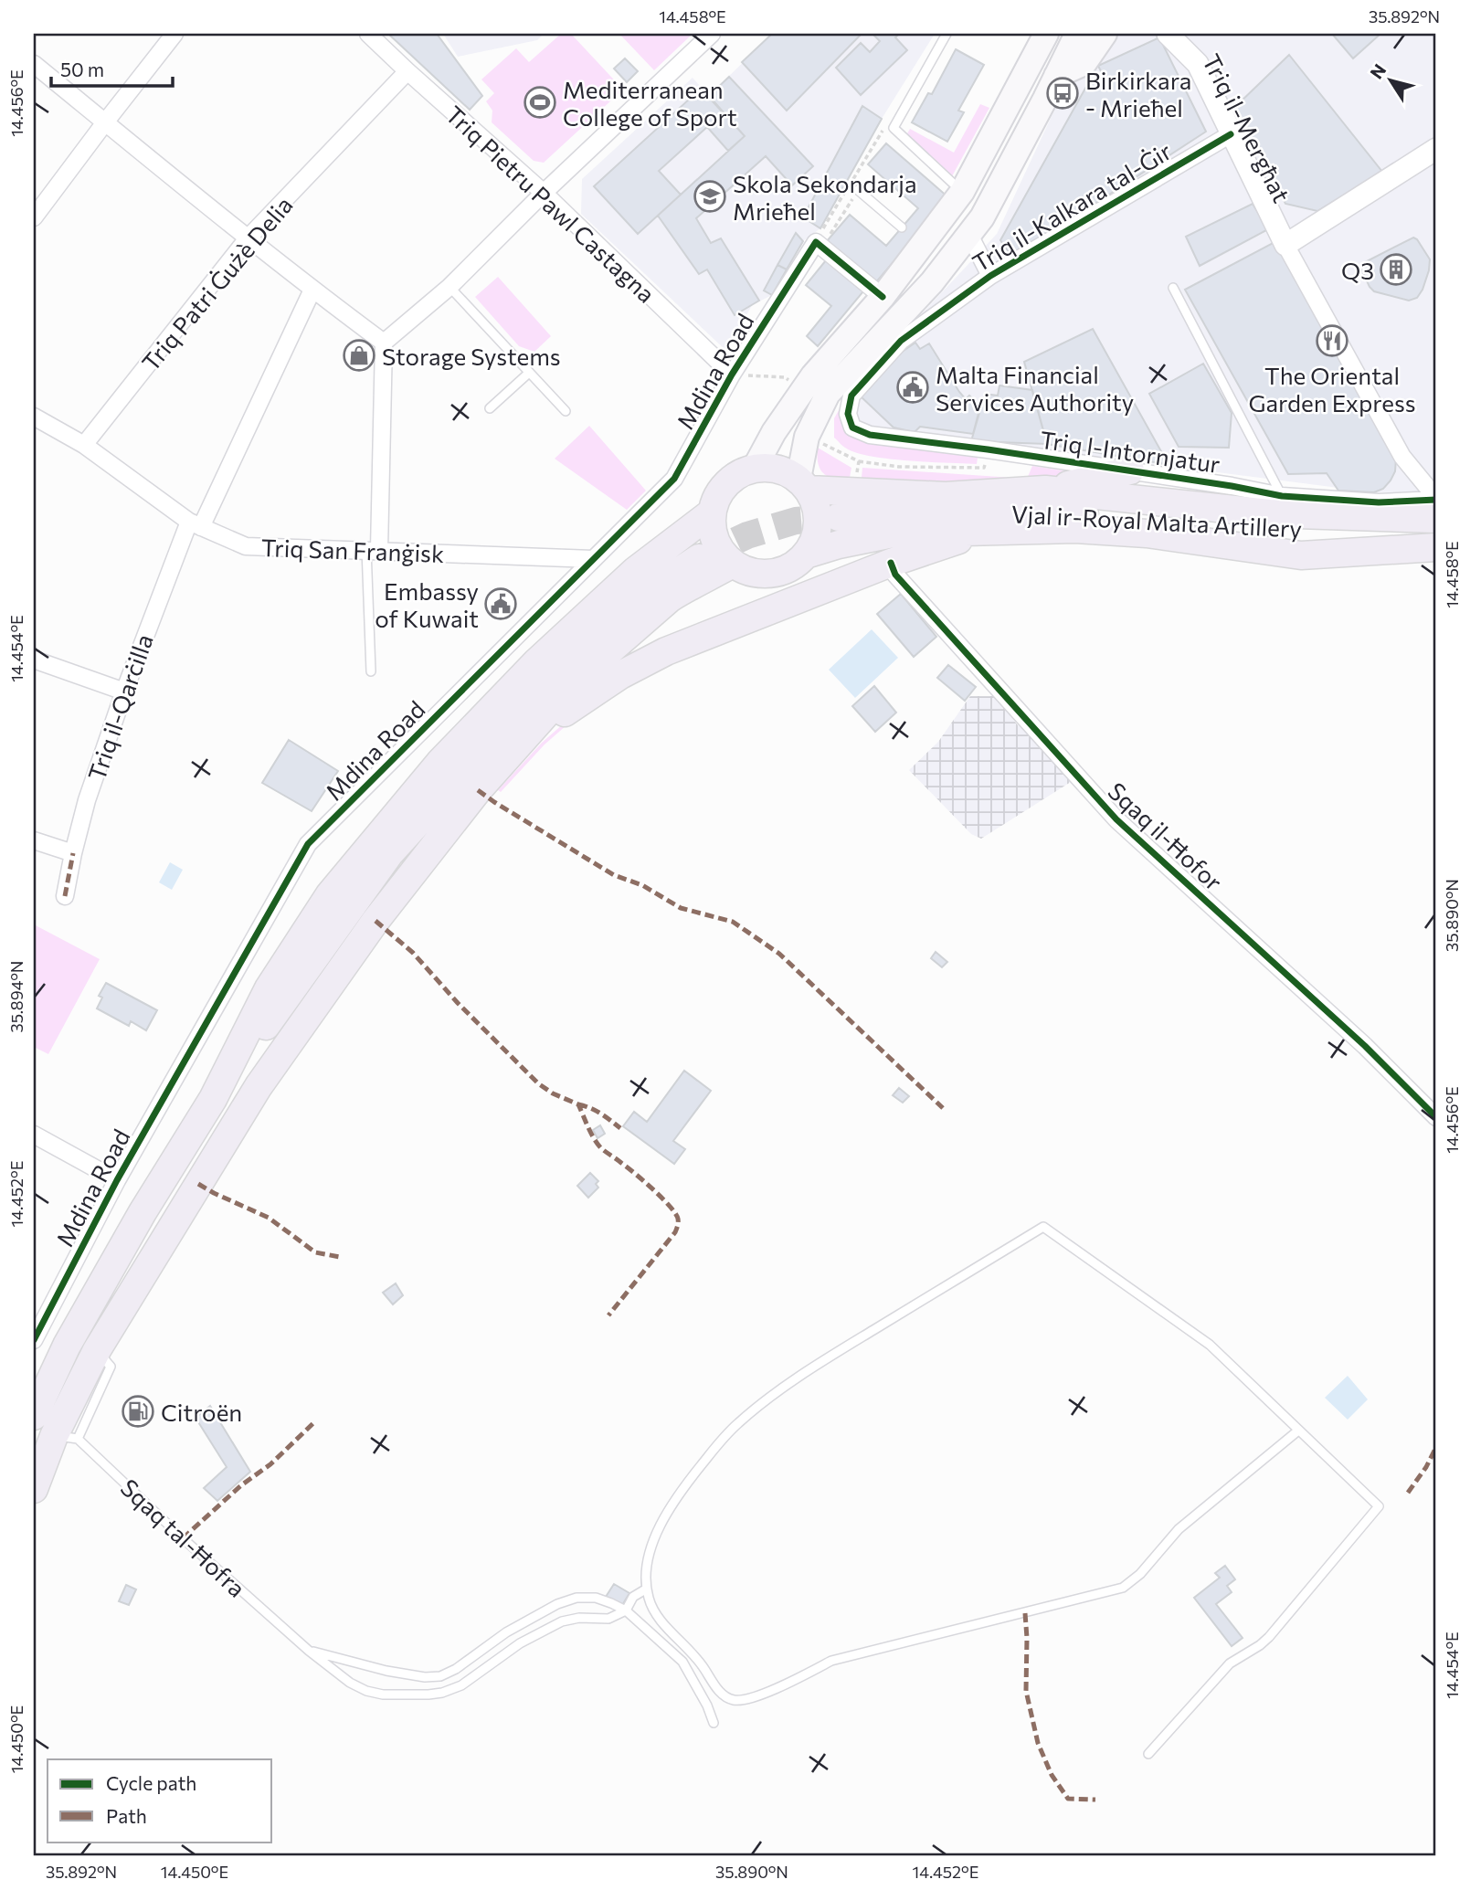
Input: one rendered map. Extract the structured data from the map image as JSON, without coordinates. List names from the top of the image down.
{
  "streets": {
    "highway": ["Vjal ir-Royal Malta Artillery"],
    "street": [
      "Triq il-Mergħat",
      "Triq Pietru Pawl Castagna",
      "Triq il-Kalkara tal-Ġir",
      "Triq Patri Ġużè Delia",
      "Mdina Road",
      "Triq l-Intornjatur",
      "Triq San Franġisk",
      "Triq il-Qarċilla",
      "Sqaq il-Ħofor"
    ],
    "lane": ["Sqaq tal-Ħofra"]
  },
  "crossings": [
    ["Triq il-Mergħat", "Triq il-Kalkara tal-Ġir"],
    ["Triq il-Mergħat", "Triq l-Intornjatur"],
    ["Triq Pietru Pawl Castagna", "Triq Patri Ġużè Delia"],
    ["Triq Pietru Pawl Castagna", "Mdina Road"],
    ["Triq il-Kalkara tal-Ġir", "Triq l-Intornjatur"],
    ["Triq Patri Ġużè Delia", "Triq San Franġisk"],
    ["Mdina Road", "Triq San Franġisk"],
    ["Triq San Franġisk", "Triq il-Qarċilla"]
  ],
  "places": {
    "bus stop": ["Birkirkara - Mrieħel"],
    "sports": ["Mediterranean College of Sport"],
    "school or university": ["Skola Sekondarja Mrieħel"],
    "building": ["Q3"],
    "restaurant": ["The Oriental Garden Express"],
    "shop": ["Storage Systems"],
    "public building": ["Malta Financial Services Authority", "Embassy of Kuwait"],
    "fuel station": ["Citroën"]
  },
  "legend": ["Cycle path", "Path"],
  "scale_bar": "50 m",
  "north": "top left",
  "coordinates": [
    "14.458°E",
    "35.892°N",
    "14.456°E",
    "14.454°E",
    "35.890°N",
    "35.894°N",
    "14.452°E",
    "14.450°E"
  ]
}
